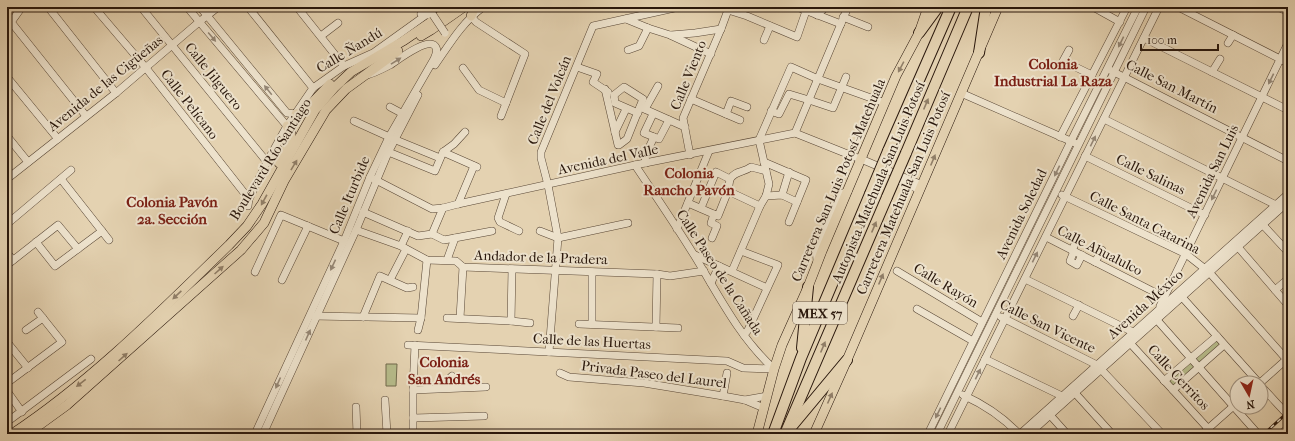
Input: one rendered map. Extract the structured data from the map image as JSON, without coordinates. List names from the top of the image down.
{
  "streets": {
    "highway": ["Autopista Matehuala-San Luis Potosí", "MEX 57"],
    "main road": ["Boulevard Río Santiago", "Carretera San Luis Potosí-Matehuala", "Carretera Matehuala-San Luis Potosí"],
    "street": [
      "Calle Ñandú",
      "Calle Viento",
      "Calle Jilguero",
      "Avenida de las Cigüeñas",
      "Calle San Martín",
      "Calle del Volcán",
      "Calle Pelícano",
      "Avenida del Valle",
      "Avenida San Luis",
      "Calle Salinas",
      "Calle Iturbide",
      "Avenida Soledad",
      "Calle Santa Catarina",
      "Calle Ahualulco",
      "Andador de la Pradera",
      "Calle Paseo de la Cañada",
      "Calle Rayón",
      "Avenida México",
      "Calle San Vicente",
      "Calle de las Huertas",
      "Privada Paseo del Laurel",
      "Calle Cerritos"
    ]
  },
  "crossings": [
    ["Calle Ñandú", "Calle Jilguero"],
    ["Calle Ñandú", "Calle Pelícano"],
    ["Calle Ñandú", "Calle Iturbide"],
    ["Calle Viento", "Avenida del Valle"],
    ["Calle Jilguero", "Avenida de las Cigüeñas"],
    ["Avenida de las Cigüeñas", "Calle Pelícano"],
    ["Calle San Martín", "Avenida San Luis"],
    ["Calle San Martín", "Avenida Soledad"],
    ["Calle del Volcán", "Avenida del Valle"],
    ["Calle del Volcán", "Andador de la Pradera"],
    ["Calle del Volcán", "Calle de las Huertas"],
    ["Avenida del Valle", "Calle Iturbide"],
    ["Avenida del Valle", "Calle Paseo de la Cañada"],
    ["Avenida San Luis", "Calle Salinas"],
    ["Avenida San Luis", "Calle Santa Catarina"],
    ["Avenida San Luis", "Calle Ahualulco"],
    ["Avenida San Luis", "Avenida México"],
    ["Carretera San Luis Potosí-Matehuala", "Calle Paseo de la Cañada"],
    ["Carretera San Luis Potosí-Matehuala", "Calle de las Huertas"],
    ["Carretera San Luis Potosí-Matehuala", "Privada Paseo del Laurel"],
    ["Calle Iturbide", "Andador de la Pradera"],
    ["Avenida Soledad", "Calle Santa Catarina"],
    ["Avenida Soledad", "Calle Rayón"],
    ["Avenida Soledad", "Calle San Vicente"],
    ["Calle Santa Catarina", "Avenida México"],
    ["Andador de la Pradera", "Calle Paseo de la Cañada"],
    ["Calle Paseo de la Cañada", "Calle de las Huertas"],
    ["Avenida México", "Calle San Vicente"],
    ["Avenida México", "Calle Cerritos"]
  ],
  "one_way": ["Carretera Matehuala-San Luis Potosí"],
  "districts": [
    "Colonia Industrial La Raza",
    "Colonia Rancho Pavón",
    "Colonia Pavón 2a. Sección",
    "Colonia San Andrés"
  ],
  "scale_bar": "100 m",
  "north": "bottom"
}
